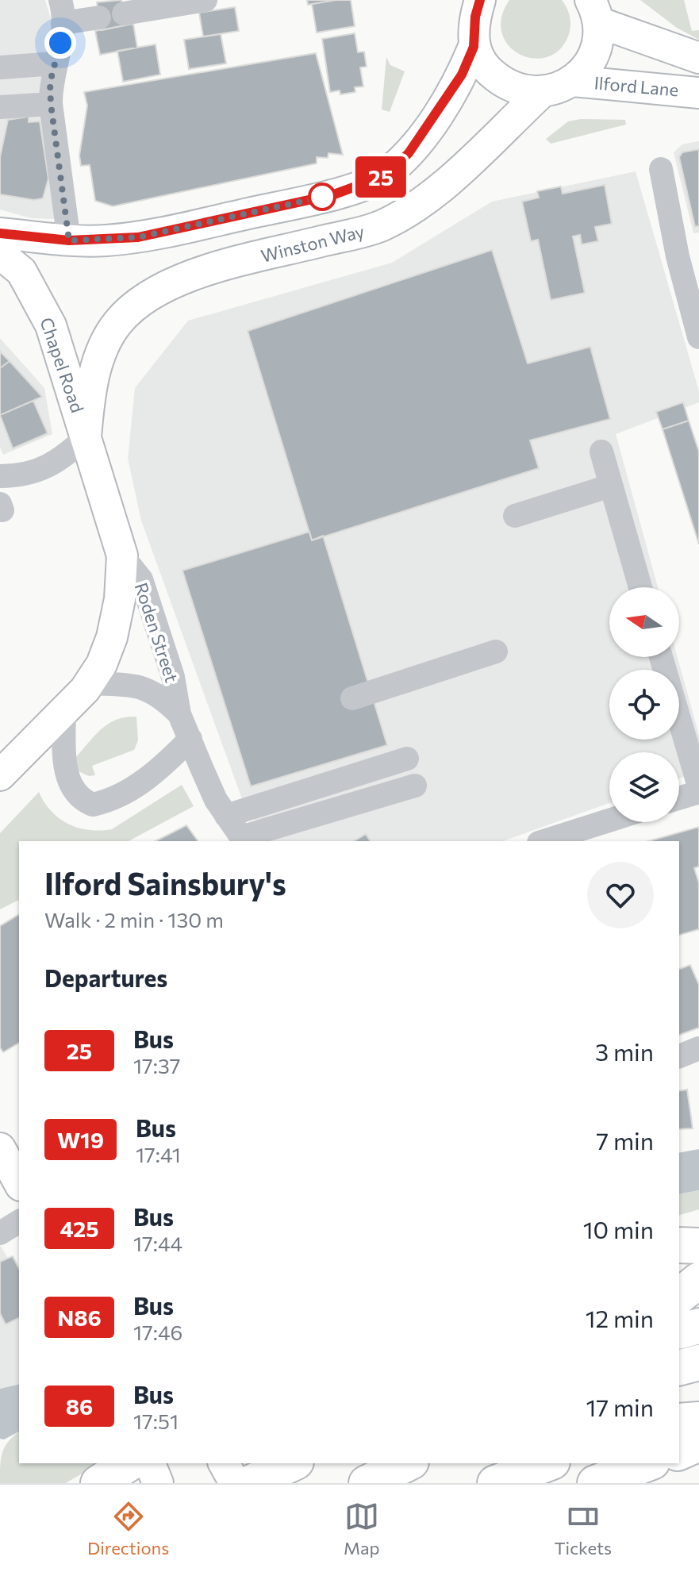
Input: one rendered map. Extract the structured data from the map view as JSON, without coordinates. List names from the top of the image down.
{
  "streets": {
    "main road": ["Ilford Lane", "Winston Way", "Chapel Road"],
    "street": ["Roden Street"]
  },
  "crossings": [
    ["Winston Way", "Chapel Road"]
  ],
  "lines": ["bus line 25"],
  "north": "left",
  "page": {
    "on_map": "25",
    "heading": [
      ["Ilford Sainsbury's", "Walk · 2 min · 130 m"],
      "Departures"
    ],
    "list": [
      {
        "mark": "25",
        "name": "Bus",
        "note": "17:37",
        "value": "3 min"
      },
      {
        "mark": "W19",
        "name": "Bus",
        "note": "17:41",
        "value": "7 min"
      },
      {
        "mark": "425",
        "name": "Bus",
        "note": "17:44",
        "value": "10 min"
      },
      {
        "mark": "N86",
        "name": "Bus",
        "note": "17:46",
        "value": "12 min"
      },
      {
        "mark": "86",
        "name": "Bus",
        "note": "17:51",
        "value": "17 min"
      }
    ],
    "tabs": ["Directions", "Map", "Tickets"]
  }
}
